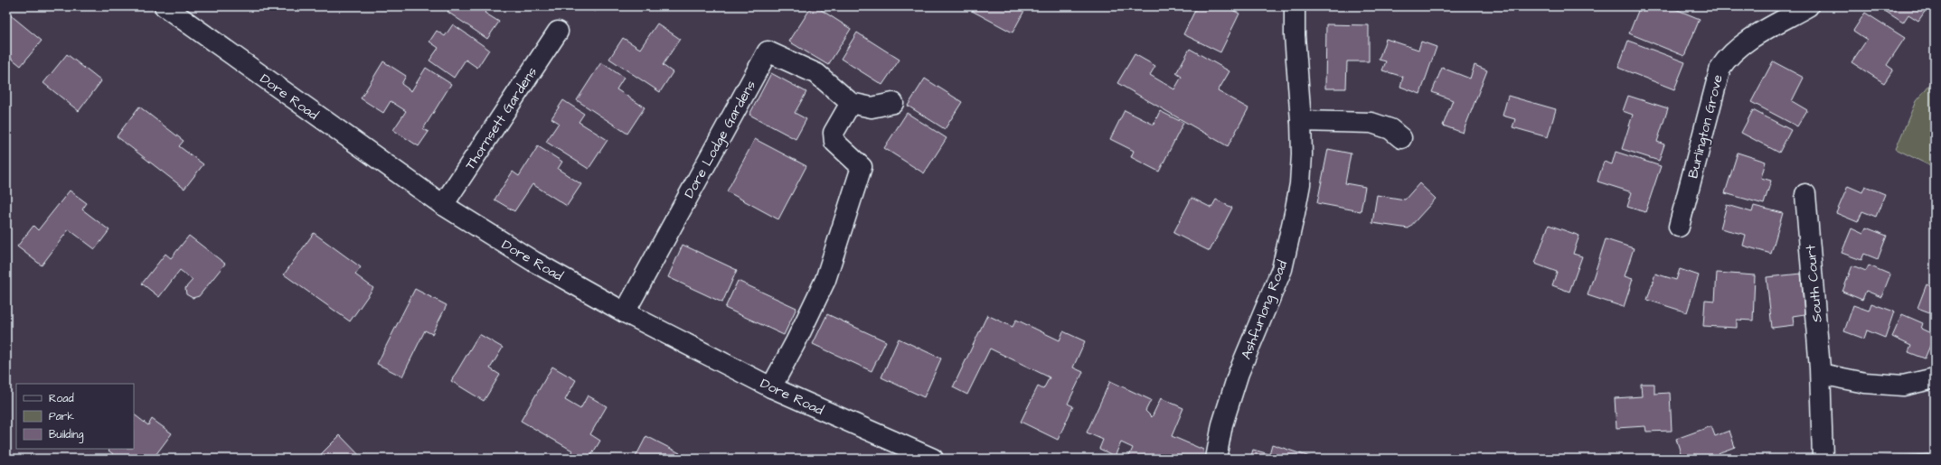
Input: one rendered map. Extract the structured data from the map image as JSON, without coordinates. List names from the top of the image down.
{
  "streets": {
    "street": [
      "Dore Road",
      "Thornsett Gardens",
      "Burlington Grove",
      "Dore Lodge Gardens",
      "South Court",
      "Ashfurlong Road"
    ]
  },
  "crossings": [
    ["Dore Road", "Thornsett Gardens"],
    ["Dore Road", "Dore Lodge Gardens"]
  ],
  "legend": ["Road", "Park", "Building"]
}
